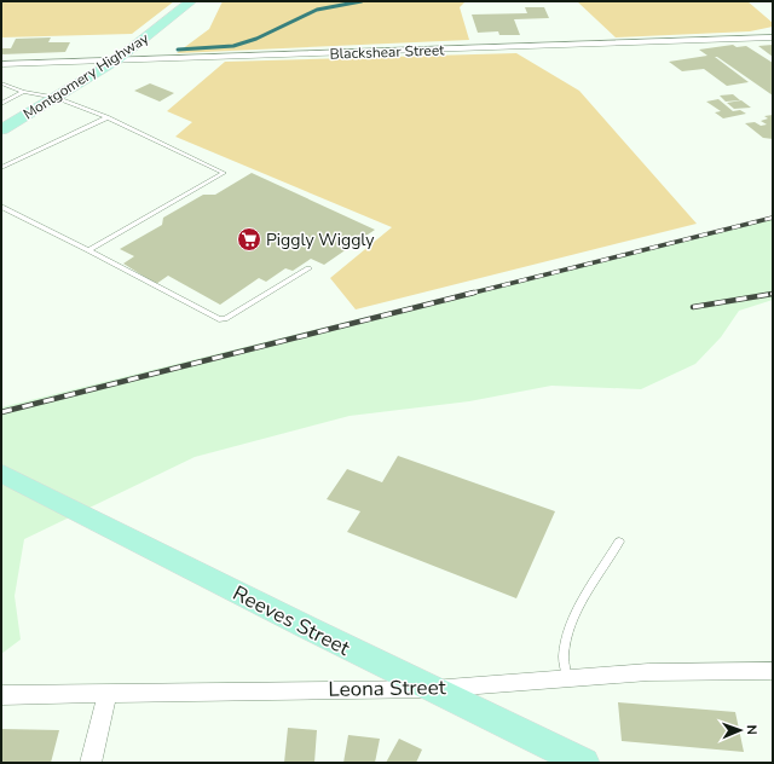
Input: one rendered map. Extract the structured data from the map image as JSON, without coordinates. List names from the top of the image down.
{
  "streets": {
    "main road": ["Montgomery Highway", "Reeves Street"],
    "street": ["Blackshear Street", "Leona Street"]
  },
  "crossings": [
    ["Blackshear Street", "Montgomery Highway"],
    ["Reeves Street", "Leona Street"]
  ],
  "places": {
    "supermarket": ["Piggly Wiggly"]
  },
  "north": "right"
}
